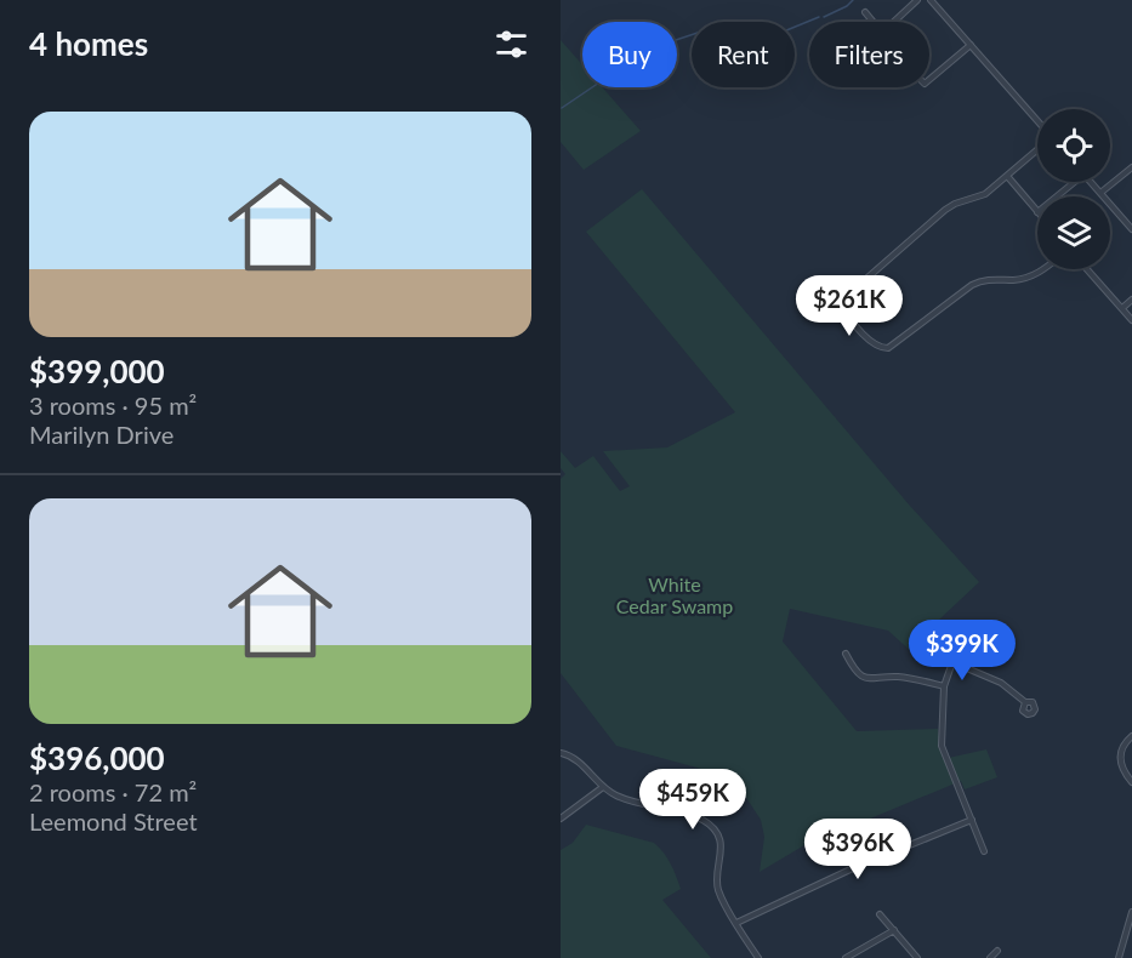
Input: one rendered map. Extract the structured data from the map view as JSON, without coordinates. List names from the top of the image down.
{
  "parks": ["White Cedar Swamp"],
  "page": {
    "heading": "4 homes",
    "chip": ["Buy", "Rent", "Filters"],
    "list": [
      {
        "name": "$399,000",
        "note": "3 rooms · 95 m² · Marilyn Drive"
      },
      {
        "name": "$396,000",
        "note": "2 rooms · 72 m² · Leemond Street"
      }
    ],
    "price": [
      "$261K",
      "$399K",
      "$459K",
      "$396K"
    ]
  }
}
